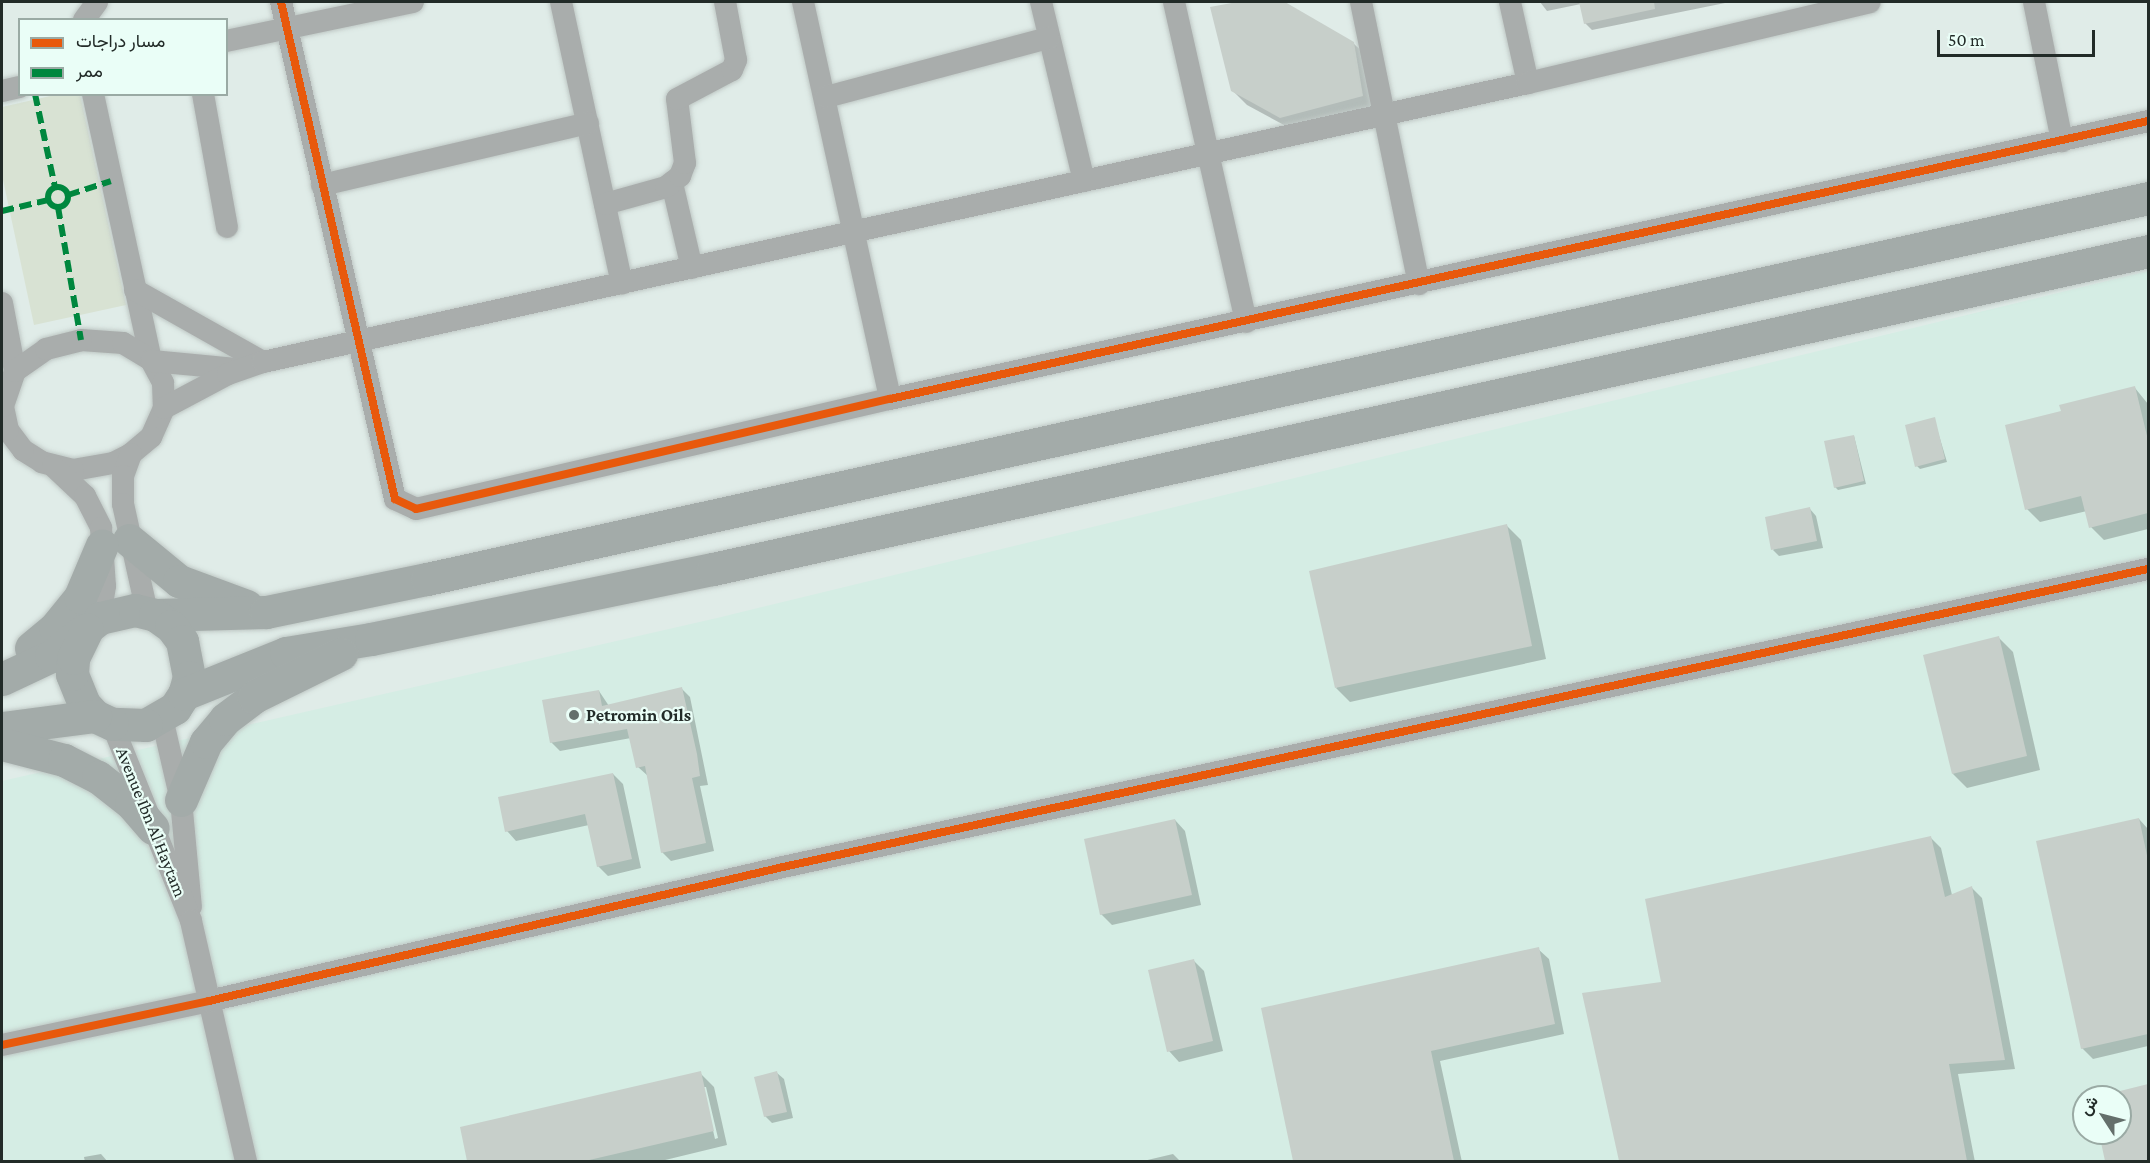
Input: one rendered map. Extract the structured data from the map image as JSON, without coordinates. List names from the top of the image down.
{
  "streets": {
    "street": ["Avenue Ibn Al Haytam"]
  },
  "places": ["Petromin Oils"],
  "legend": ["مسار دراجات", "ممر"],
  "scale_bar": "50 m",
  "north": "top left"
}
